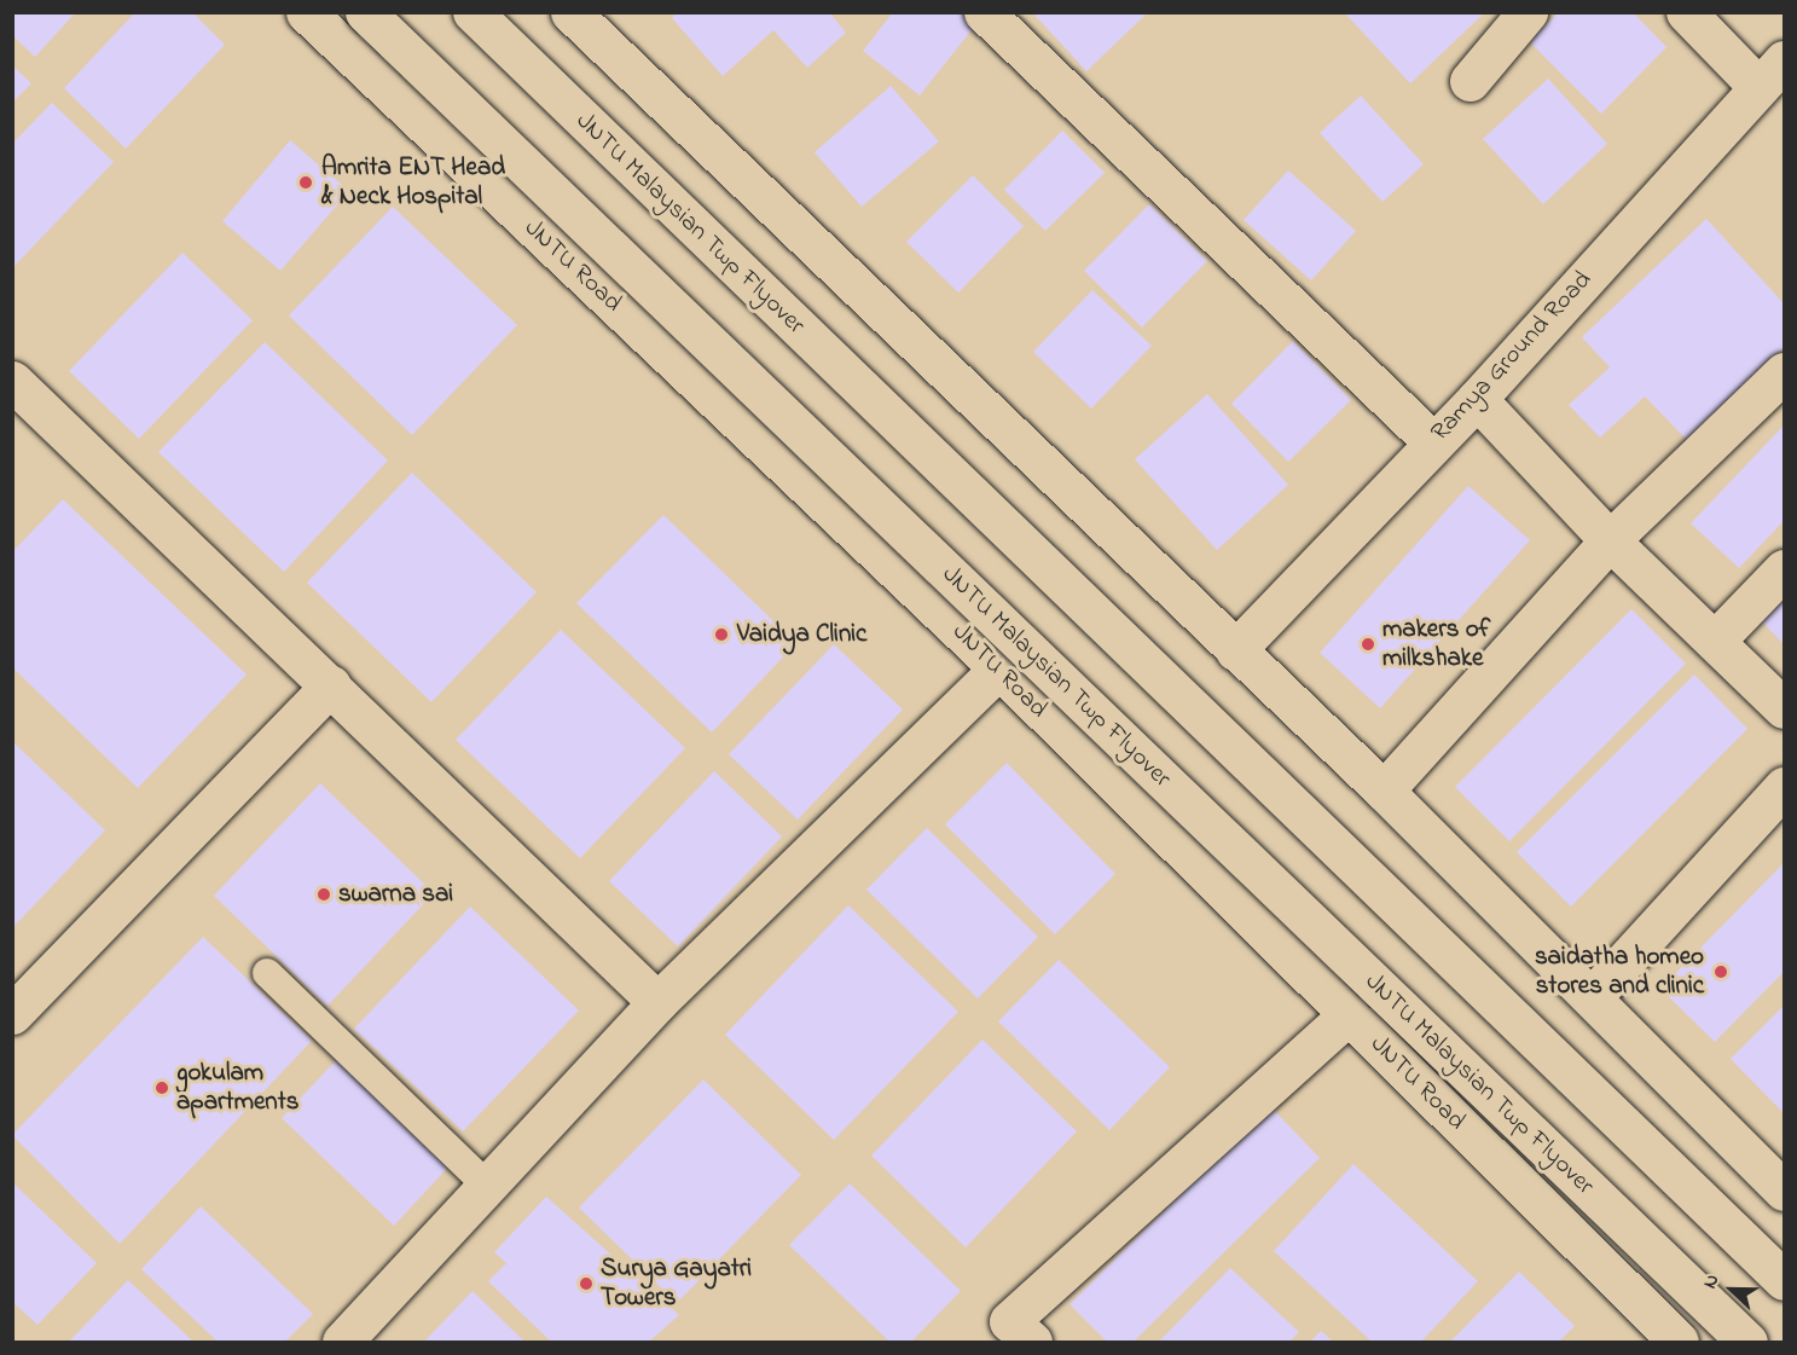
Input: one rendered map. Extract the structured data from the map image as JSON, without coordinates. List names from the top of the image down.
{
  "streets": {
    "main road": ["JNTU Malaysian Twp Flyover", "JNTU Road", "Ramya Ground Road"]
  },
  "places": [
    "Amrita ENT Head & Neck Hospital",
    "Vaidya Clinic",
    "makers of milkshake",
    "swarna sai",
    "saidatha homeo stores and clinic",
    "gokulam apartments",
    "Surya Gayatri Towers"
  ],
  "north": "left"
}
